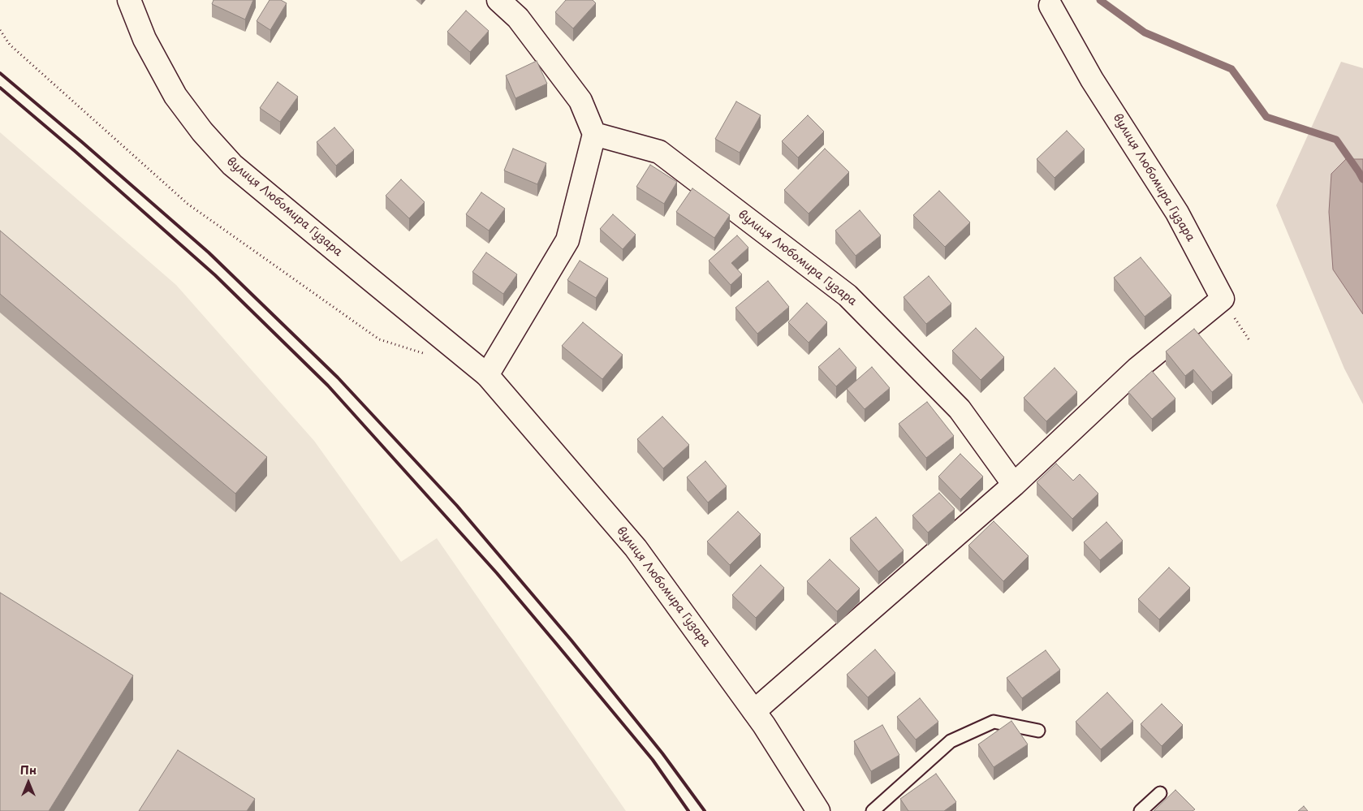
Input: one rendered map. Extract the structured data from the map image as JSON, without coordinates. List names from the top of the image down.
{
  "streets": {
    "street": ["вулиця Любомира Гузара"]
  },
  "north": "top"
}
